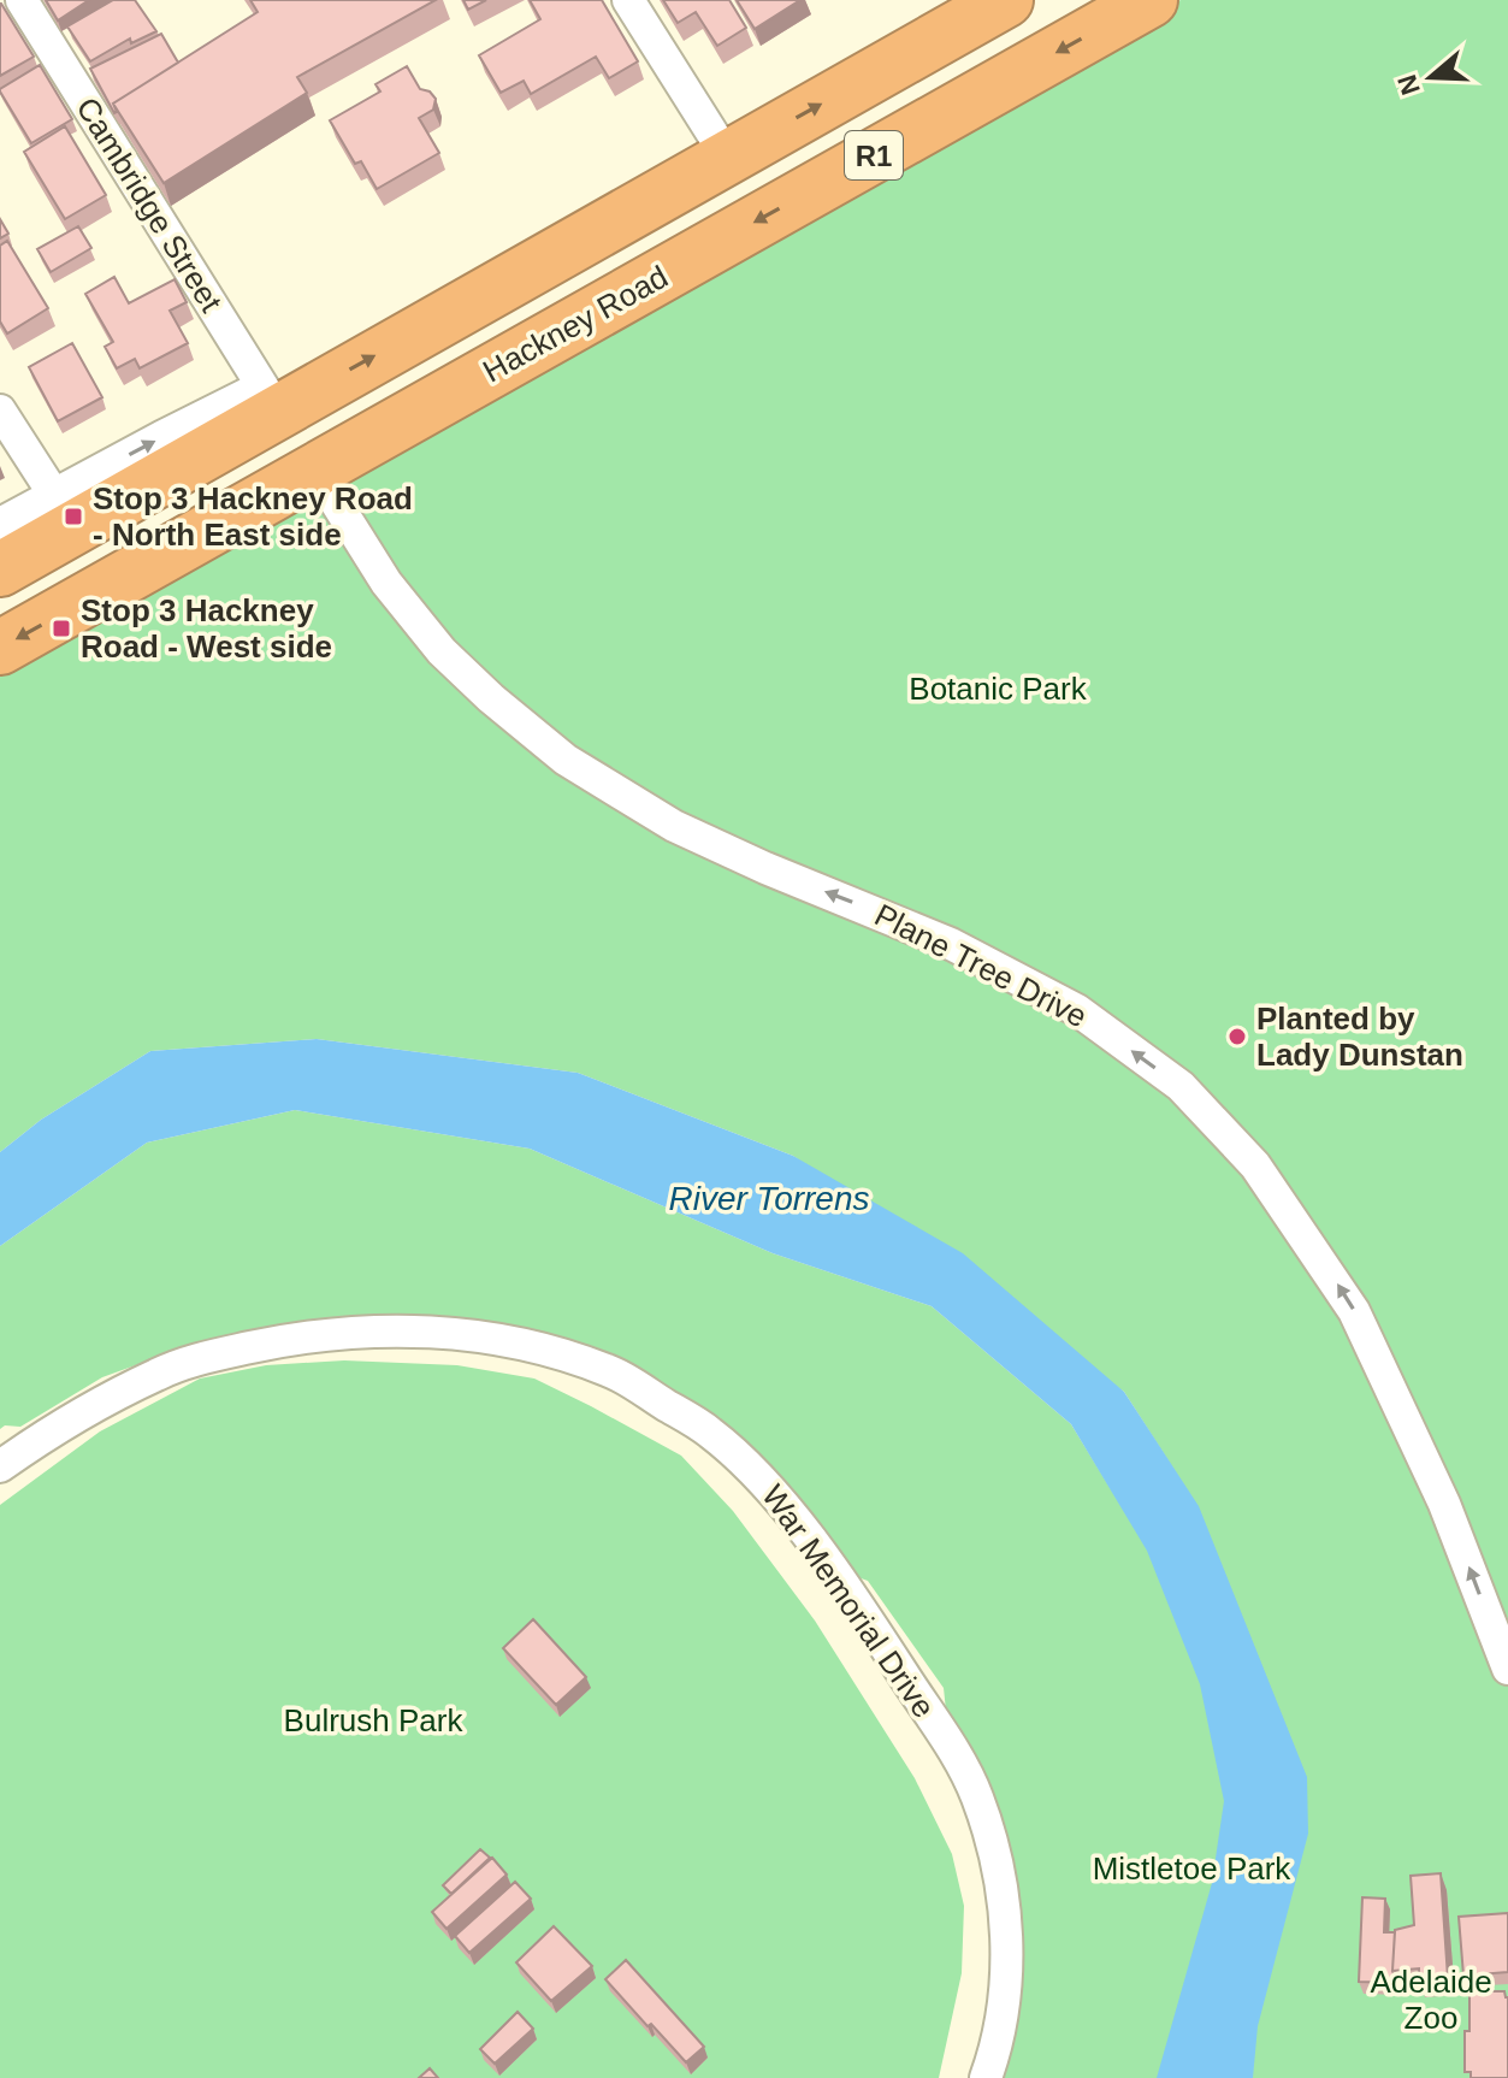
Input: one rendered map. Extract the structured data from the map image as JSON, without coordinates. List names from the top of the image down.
{
  "streets": {
    "highway": ["R1", "Hackney Road"],
    "street": ["Cambridge Street", "Plane Tree Drive", "War Memorial Drive"]
  },
  "crossings": [
    ["R1", "Cambridge Street"],
    ["Hackney Road", "Plane Tree Drive"]
  ],
  "one_way": ["Plane Tree Drive"],
  "water": ["River Torrens"],
  "parks": [
    "Botanic Park",
    "Bulrush Park",
    "Mistletoe Park",
    "Adelaide Zoo"
  ],
  "places": {
    "transit": ["Stop 3 Hackney Road - North East side", "Stop 3 Hackney Road - West side"],
    "other": ["Planted by Lady Dunstan"]
  },
  "north": "left"
}
